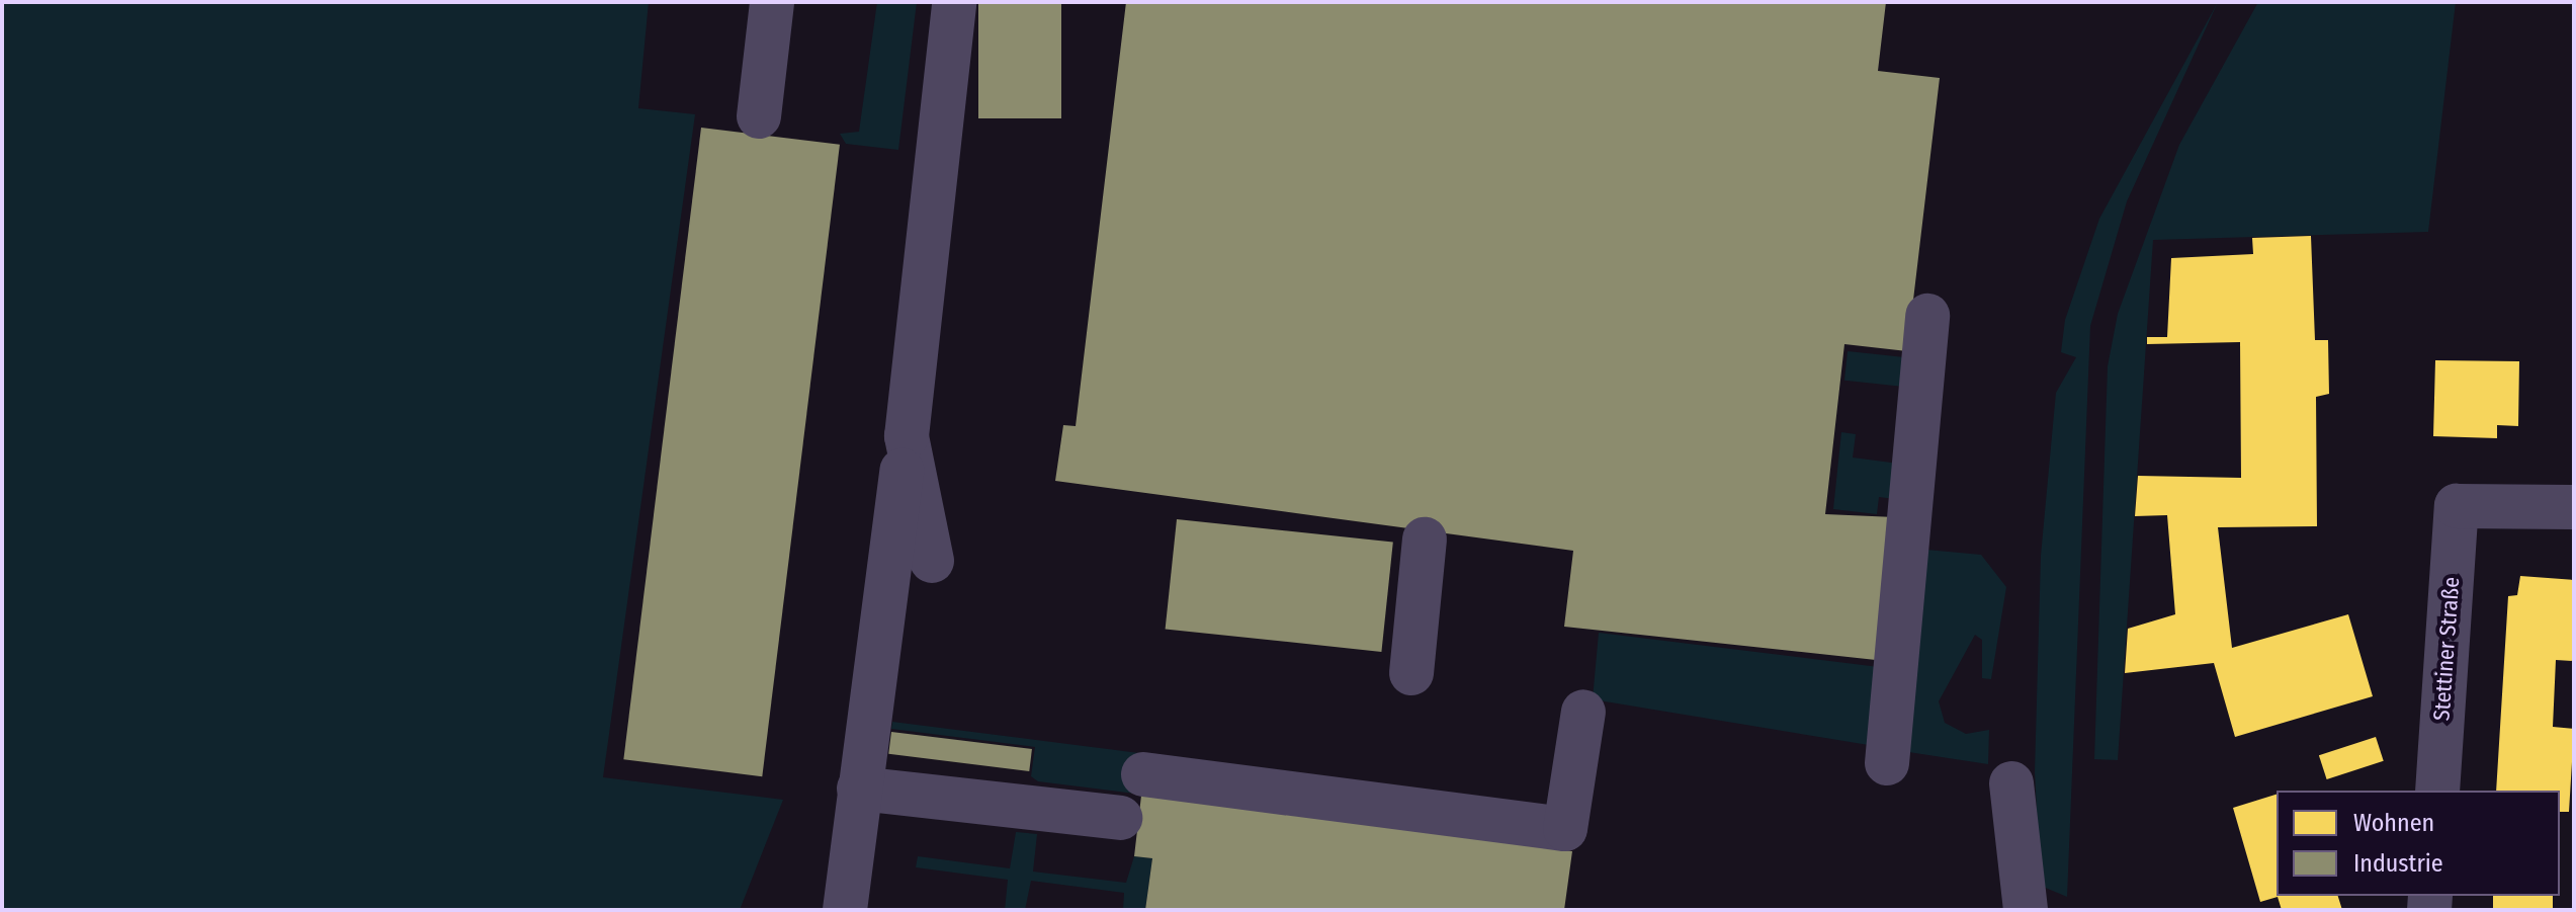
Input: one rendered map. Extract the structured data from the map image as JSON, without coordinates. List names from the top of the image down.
{
  "streets": {
    "street": ["Stettiner Straße"]
  },
  "legend": ["Wohnen", "Industrie"]
}
